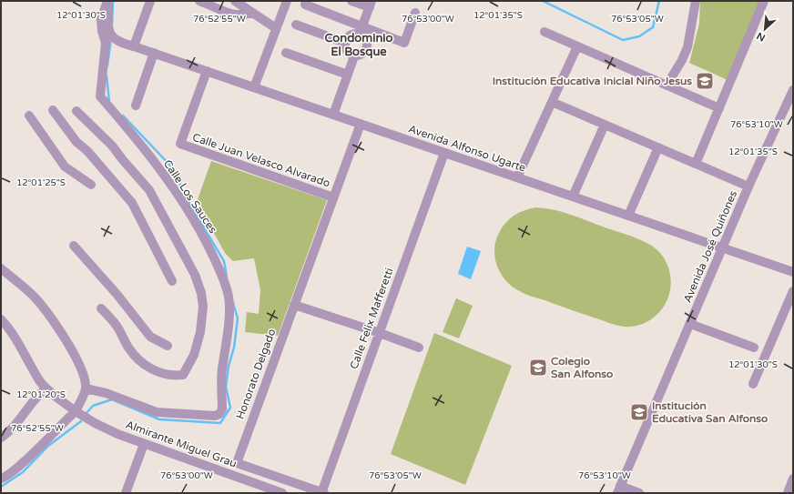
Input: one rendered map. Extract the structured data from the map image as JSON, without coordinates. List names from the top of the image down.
{
  "streets": {
    "street": [
      "Avenida Alfonso Ugarte",
      "Calle Juan Velasco Alvarado",
      "Calle Los Sauces",
      "Avenida José Quiñones",
      "Calle Felix Mafferetti",
      "Honorato Delgado",
      "Almirante Miguel Grau"
    ]
  },
  "crossings": [
    ["Avenida Alfonso Ugarte", "Calle Juan Velasco Alvarado"],
    ["Avenida Alfonso Ugarte", "Calle Los Sauces"],
    ["Avenida Alfonso Ugarte", "Avenida José Quiñones"],
    ["Avenida Alfonso Ugarte", "Calle Felix Mafferetti"],
    ["Avenida Alfonso Ugarte", "Honorato Delgado"],
    ["Calle Juan Velasco Alvarado", "Honorato Delgado"],
    ["Calle Felix Mafferetti", "Honorato Delgado"]
  ],
  "districts": ["Condominio El Bosque"],
  "places": {
    "school or university": ["Institución Educativa Inicial Niño Jesus", "Colegio San Alfonso", "Institución Educativa San Alfonso"]
  },
  "north": "bottom left",
  "coordinates": [
    "12°01'30\"S",
    "12°01'35\"S",
    "76°52'55\"W",
    "76°53'00\"W",
    "76°53'05\"W",
    "76°53'10\"W",
    "12°01'25\"S",
    "12°01'20\"S"
  ]
}
